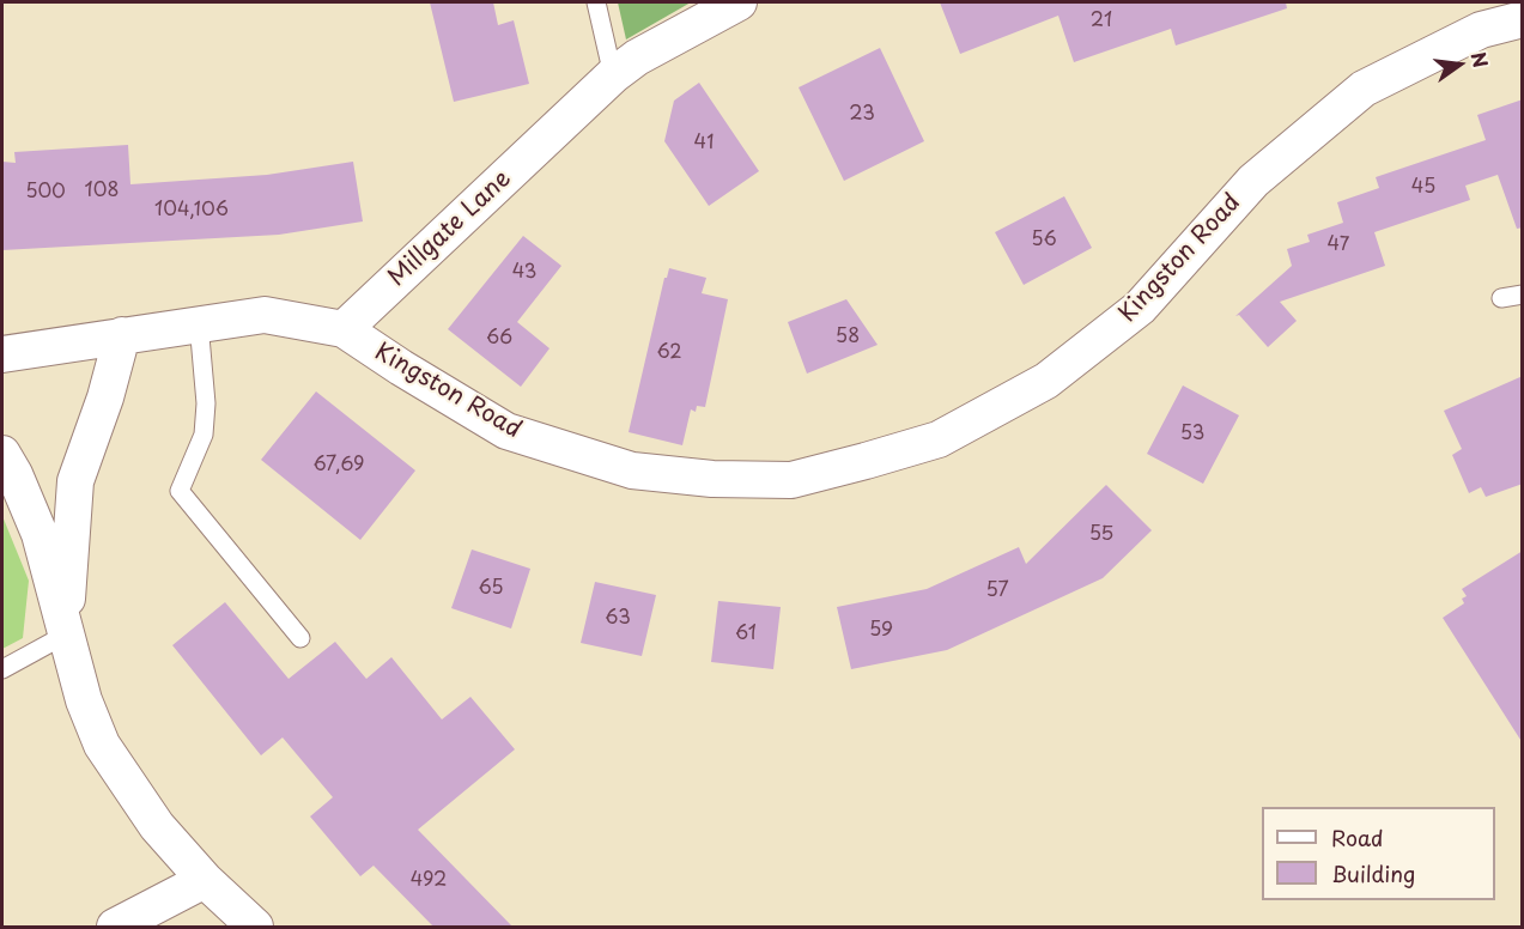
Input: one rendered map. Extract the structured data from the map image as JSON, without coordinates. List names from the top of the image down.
{
  "streets": {
    "street": ["Millgate Lane", "Kingston Road"]
  },
  "crossings": [
    ["Millgate Lane", "Kingston Road"]
  ],
  "house_numbers": [
    "21",
    "23",
    "41",
    "45",
    "108",
    "500",
    "104,106",
    "56",
    "47",
    "43",
    "58",
    "66",
    "62",
    "53",
    "67,69",
    "55",
    "65",
    "57",
    "63",
    "59",
    "61",
    "492"
  ],
  "legend": ["Road", "Building"],
  "north": "right"
}
